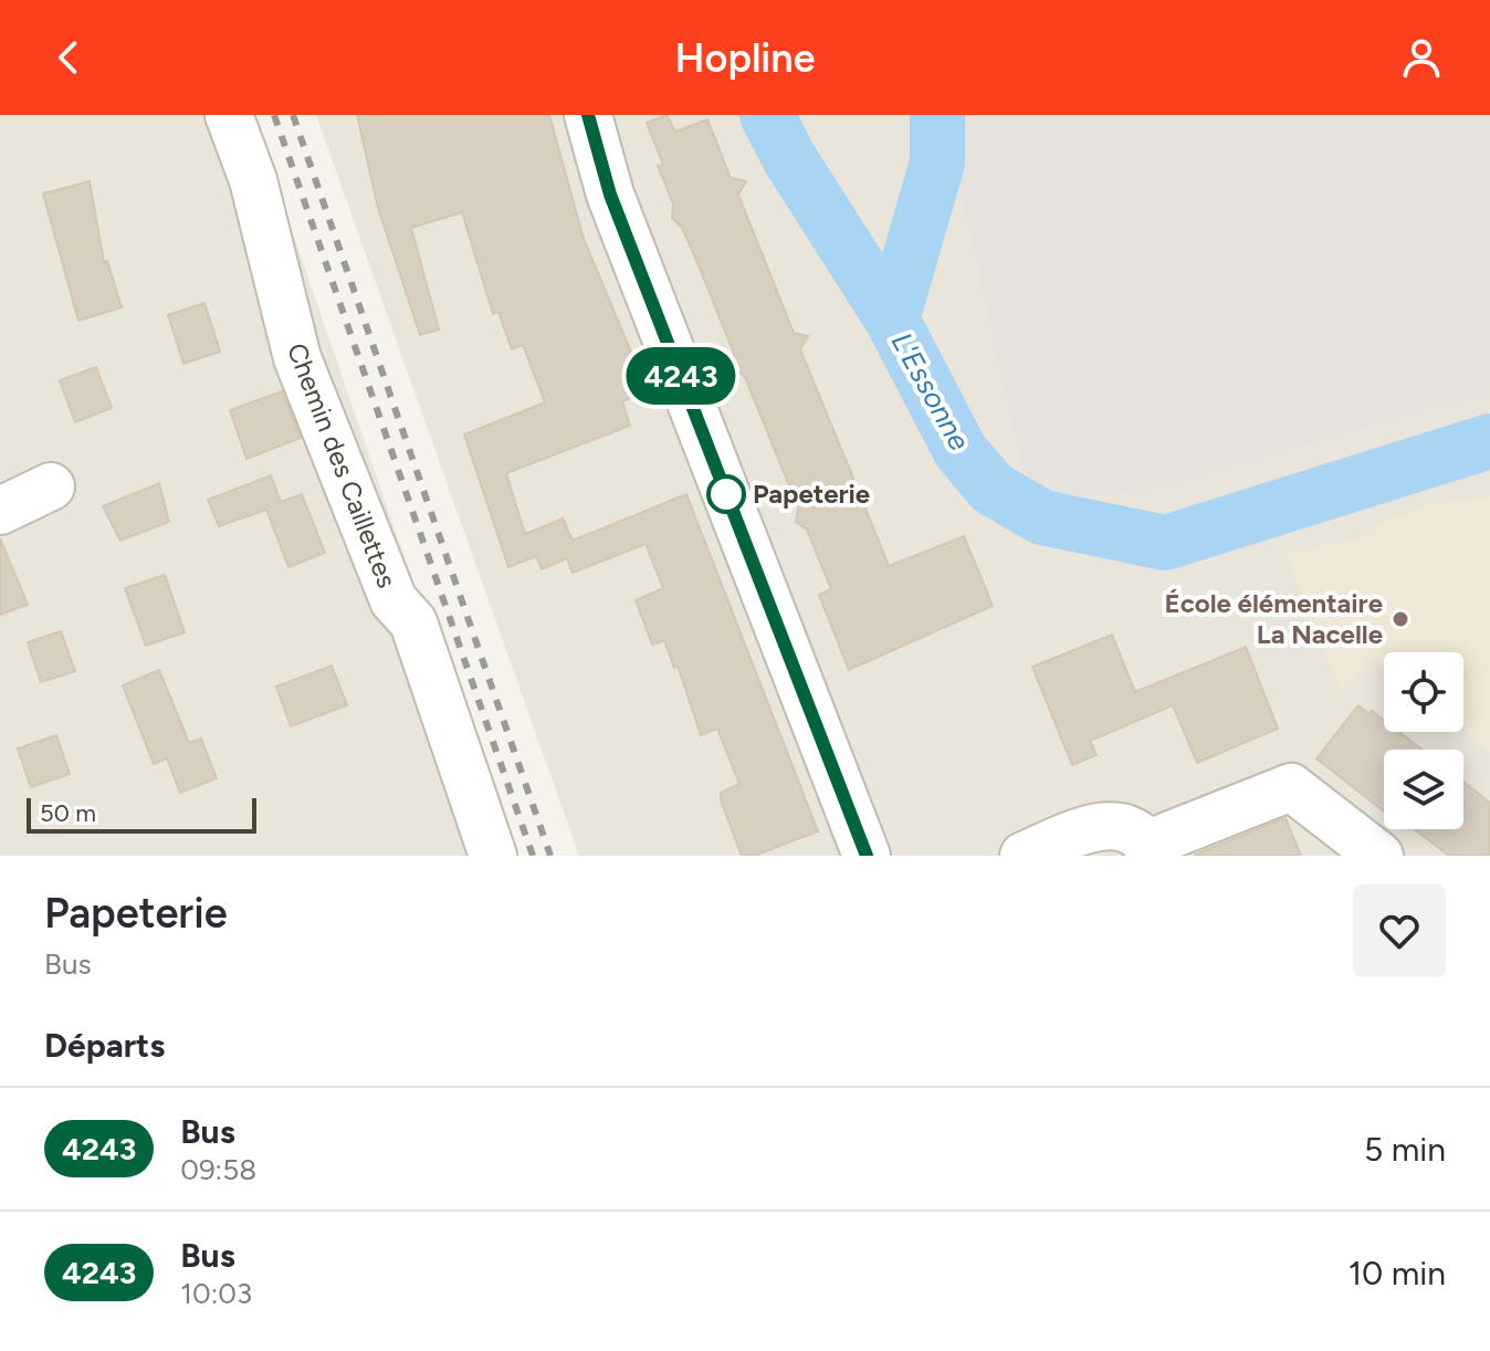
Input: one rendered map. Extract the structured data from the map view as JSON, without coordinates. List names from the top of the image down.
{
  "streets": {
    "street": ["Chemin des Caillettes"]
  },
  "water": ["L'Essonne"],
  "places": ["Papeterie", "École élémentaire La Nacelle"],
  "lines": ["bus line 4243"],
  "scale_bar": "50 m",
  "page": {
    "header": "Hopline",
    "on_map": "4243",
    "scale": "50 m",
    "heading": [
      ["Papeterie", "Bus"],
      "Départs"
    ],
    "list": [
      {
        "mark": "4243",
        "name": "Bus",
        "note": "09:58",
        "value": "5 min"
      },
      {
        "mark": "4243",
        "name": "Bus",
        "note": "10:03",
        "value": "10 min"
      }
    ]
  }
}
